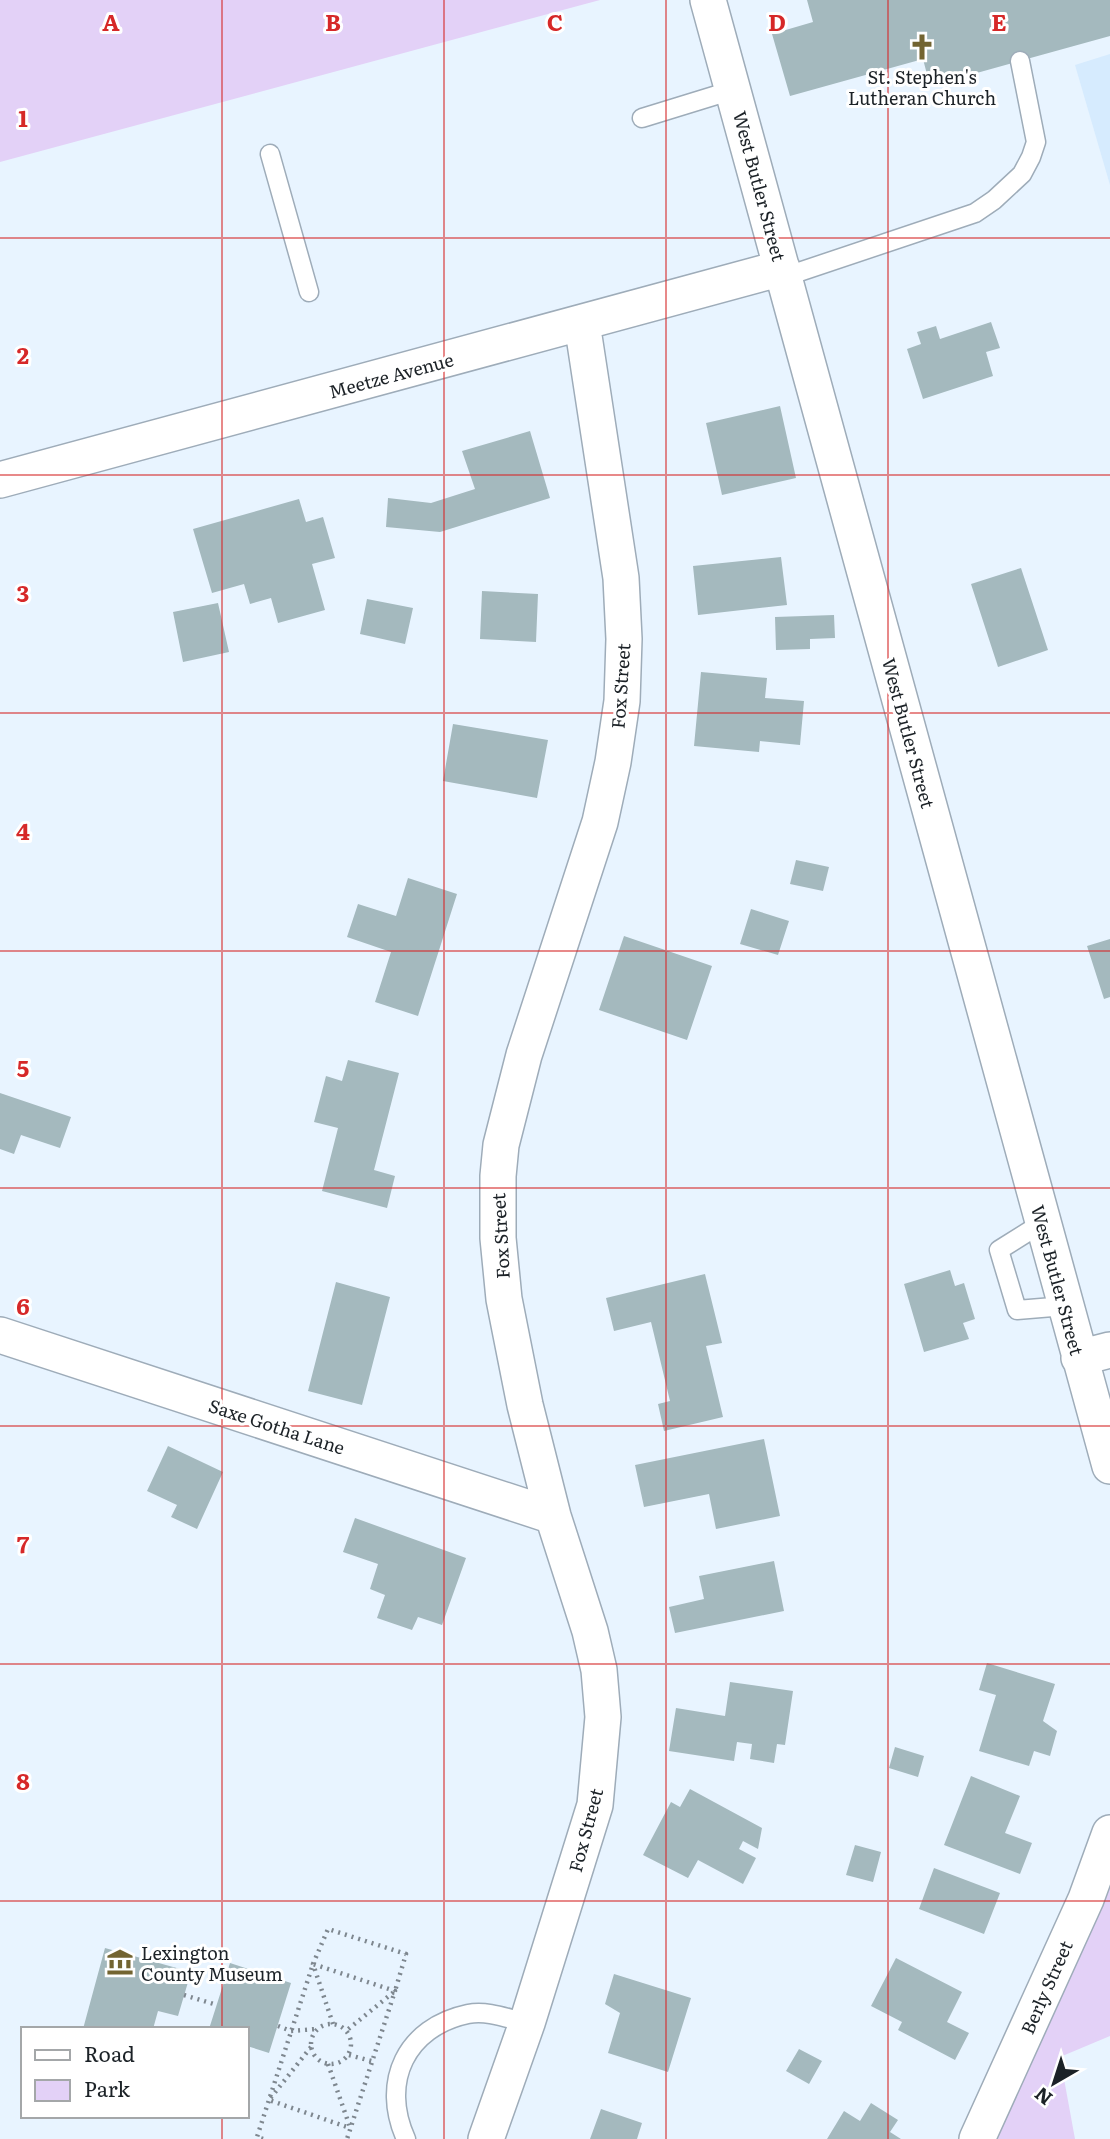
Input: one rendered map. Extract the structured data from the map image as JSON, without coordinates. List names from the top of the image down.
{
  "streets": {
    "street": [
      "West Butler Street",
      "Meetze Avenue",
      "Fox Street",
      "Saxe Gotha Lane",
      "Berly Street"
    ]
  },
  "crossings": [
    ["West Butler Street", "Meetze Avenue"],
    ["Meetze Avenue", "Fox Street"],
    ["Fox Street", "Saxe Gotha Lane"]
  ],
  "places": {
    "church": ["St. Stephen's Lutheran Church"],
    "museum": ["Lexington County Museum"]
  },
  "legend": ["Road", "Park"],
  "north": "bottom left",
  "grid": {
    "columns": [
      "A",
      "B",
      "C",
      "D",
      "E"
    ],
    "rows": [
      "1",
      "2",
      "3",
      "4",
      "5",
      "6",
      "7",
      "8"
    ]
  }
}
